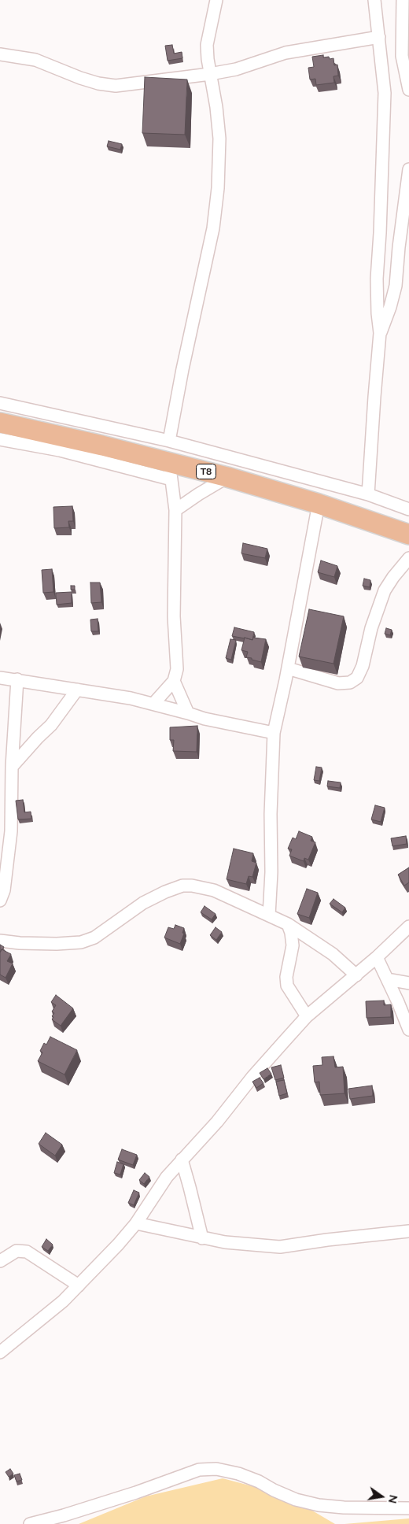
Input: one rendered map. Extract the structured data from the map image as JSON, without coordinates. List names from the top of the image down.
{
  "streets": {
    "main road": ["T8"]
  },
  "north": "right"
}
